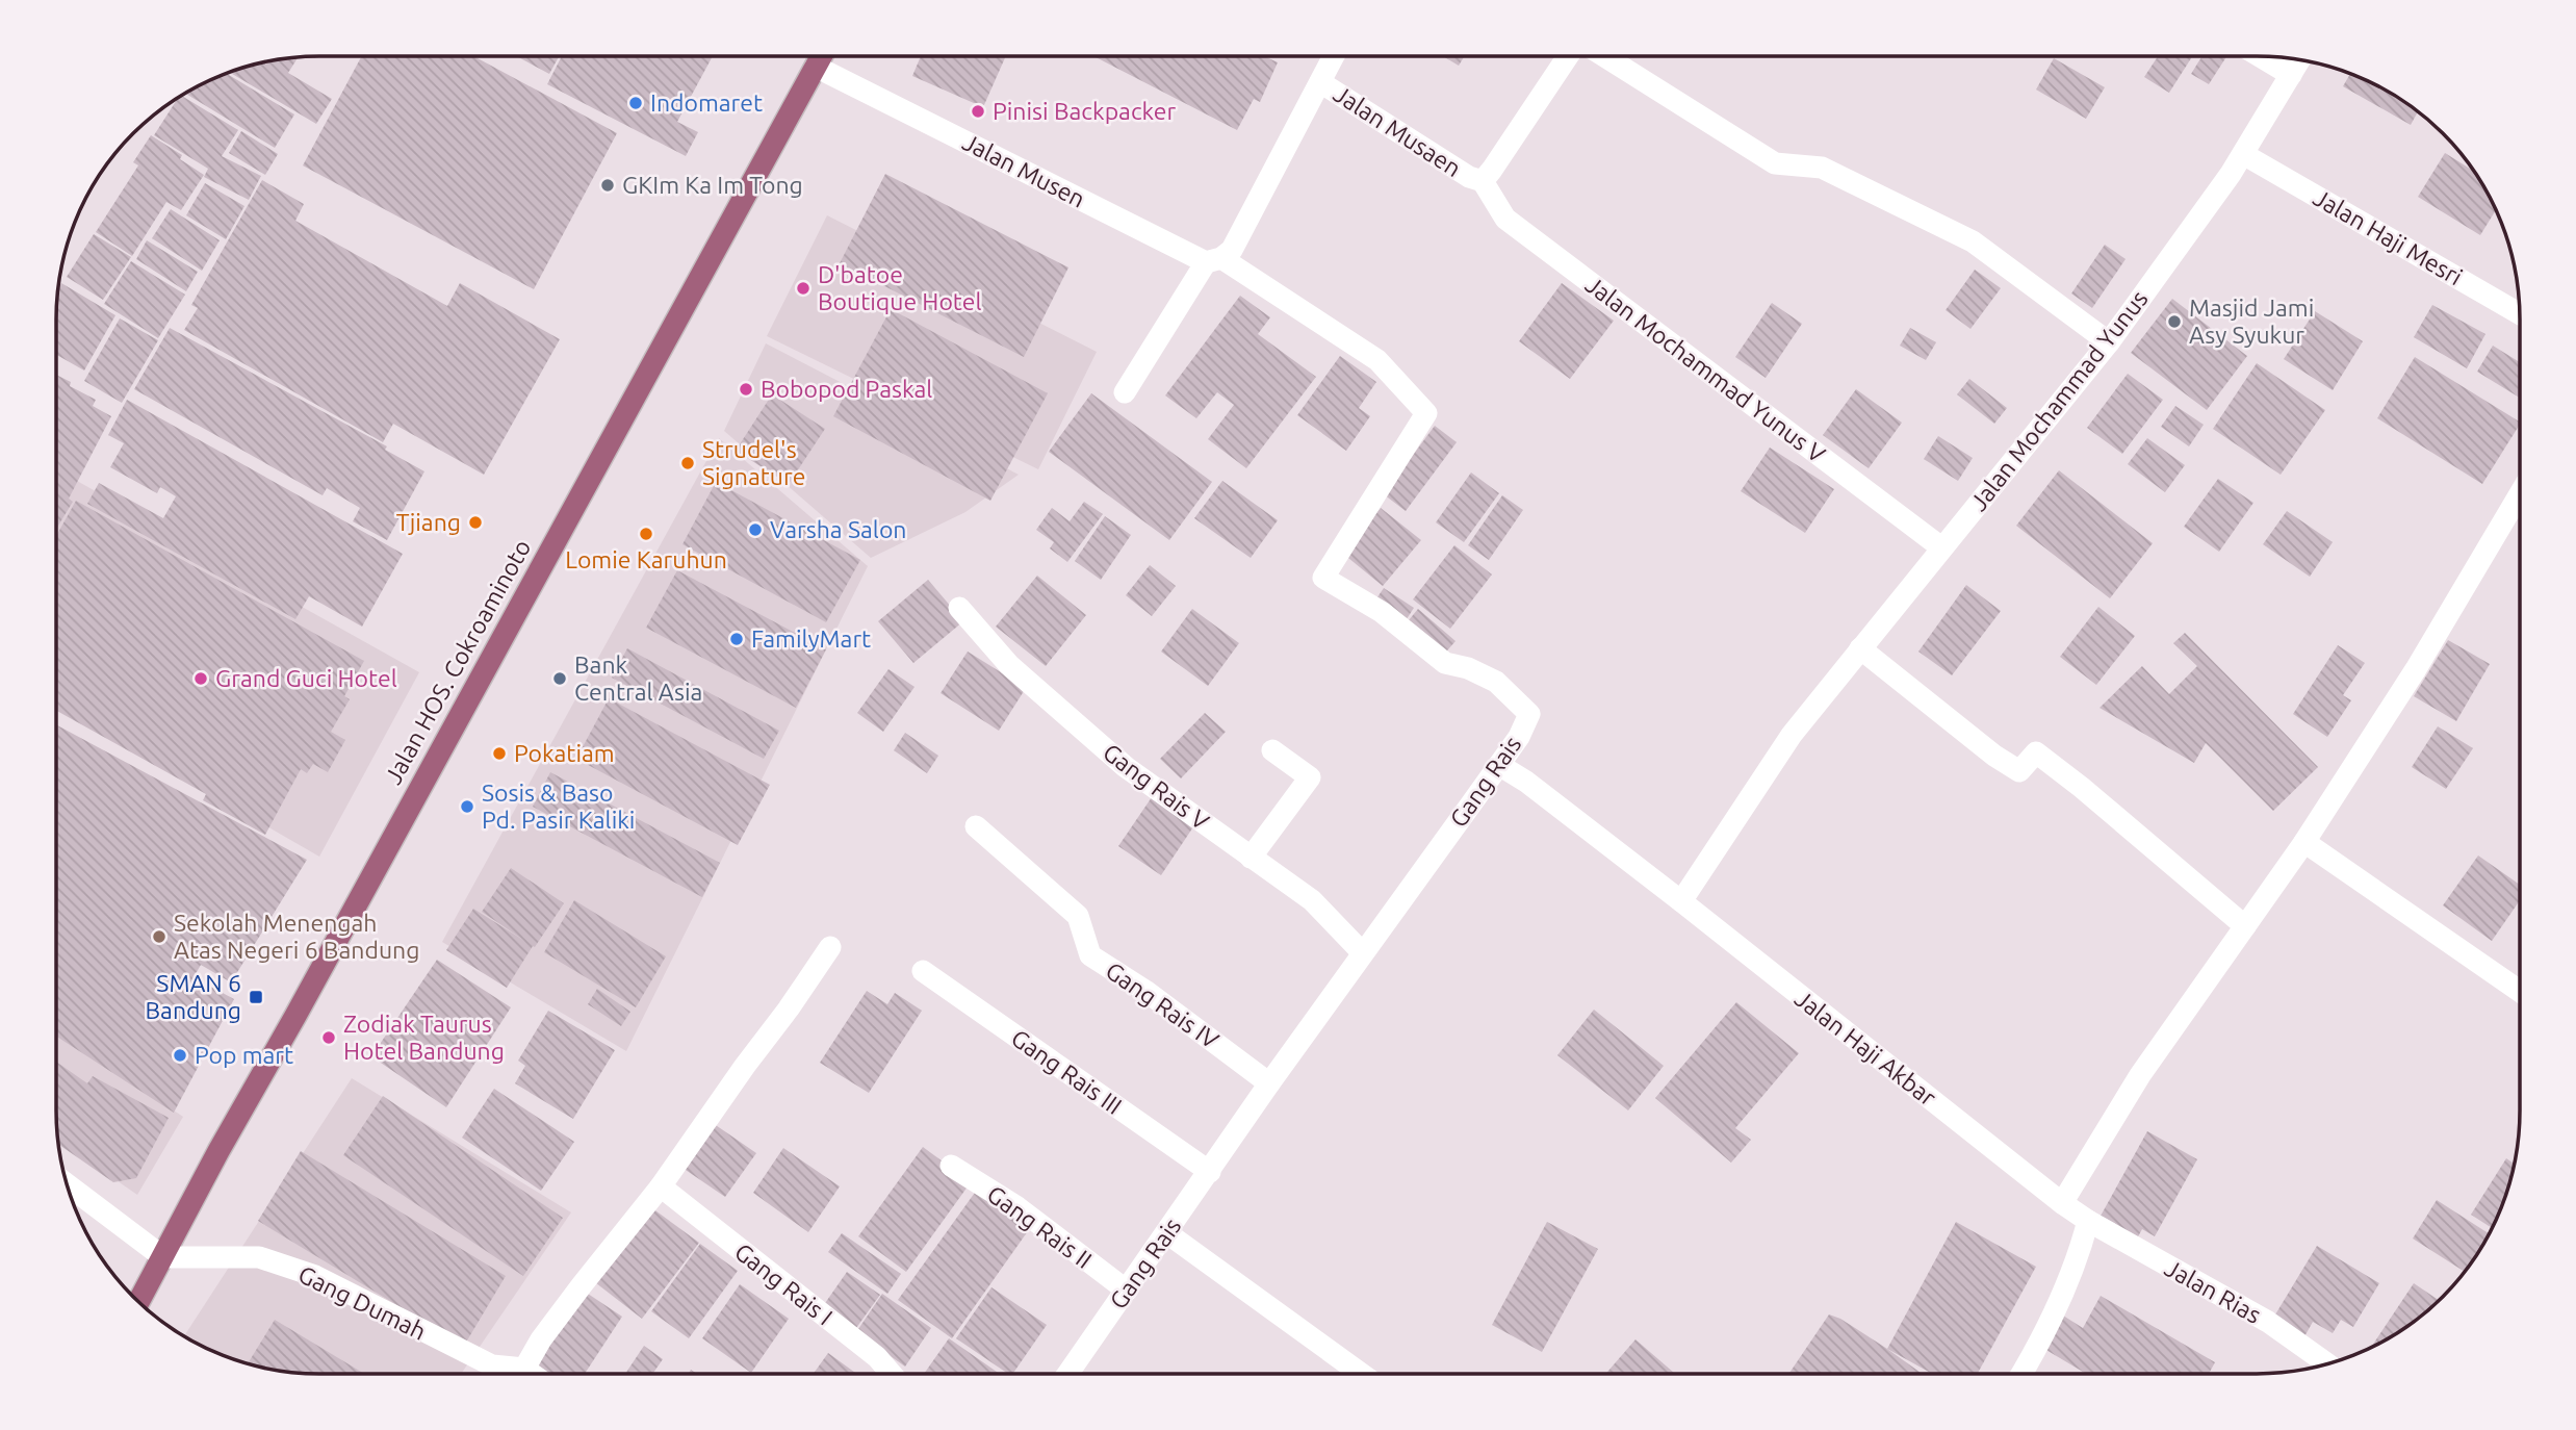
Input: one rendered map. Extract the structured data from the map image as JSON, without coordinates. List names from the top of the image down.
{
  "streets": {
    "main road": ["Jalan HOS. Cokroaminoto"],
    "street": [
      "Jalan Musaen",
      "Jalan Musen",
      "Jalan Haji Mesri",
      "Jalan Mochammad Yunus V",
      "Jalan Mochammad Yunus",
      "Gang Rais",
      "Gang Rais V",
      "Gang Rais IV",
      "Jalan Haji Akbar",
      "Gang Rais III",
      "Gang Rais II",
      "Gang Rais I",
      "Jalan Rias",
      "Gang Dumah"
    ]
  },
  "crossings": [
    ["Jalan Musaen", "Jalan Mochammad Yunus V"],
    ["Jalan Musen", "Jalan HOS. Cokroaminoto"],
    ["Jalan Musen", "Gang Rais"],
    ["Jalan Haji Mesri", "Jalan Mochammad Yunus"],
    ["Jalan Mochammad Yunus V", "Jalan Mochammad Yunus"],
    ["Jalan Mochammad Yunus", "Jalan Haji Akbar"],
    ["Jalan HOS. Cokroaminoto", "Gang Dumah"],
    ["Gang Rais", "Gang Rais V"],
    ["Gang Rais", "Gang Rais IV"],
    ["Gang Rais", "Jalan Haji Akbar"],
    ["Gang Rais", "Gang Rais III"],
    ["Gang Rais", "Gang Rais II"],
    ["Jalan Haji Akbar", "Jalan Rias"]
  ],
  "places": {
    "other": [
      "Indomaret",
      "Pinisi Backpacker",
      "GKIm Ka Im Tong",
      "D'batoe Boutique Hotel",
      "Masjid Jami Asy Syukur",
      "Bobopod Paskal",
      "Strudel's Signature",
      "Tjiang",
      "Varsha Salon",
      "Lomie Karuhun",
      "FamilyMart",
      "Grand Guci Hotel",
      "Bank Central Asia",
      "Pokatiam",
      "Sosis & Baso Pd. Pasir Kaliki",
      "Sekolah Menengah Atas Negeri 6 Bandung",
      "Zodiak Taurus Hotel Bandung",
      "Pop mart"
    ],
    "transit": ["SMAN 6 Bandung"]
  }
}
